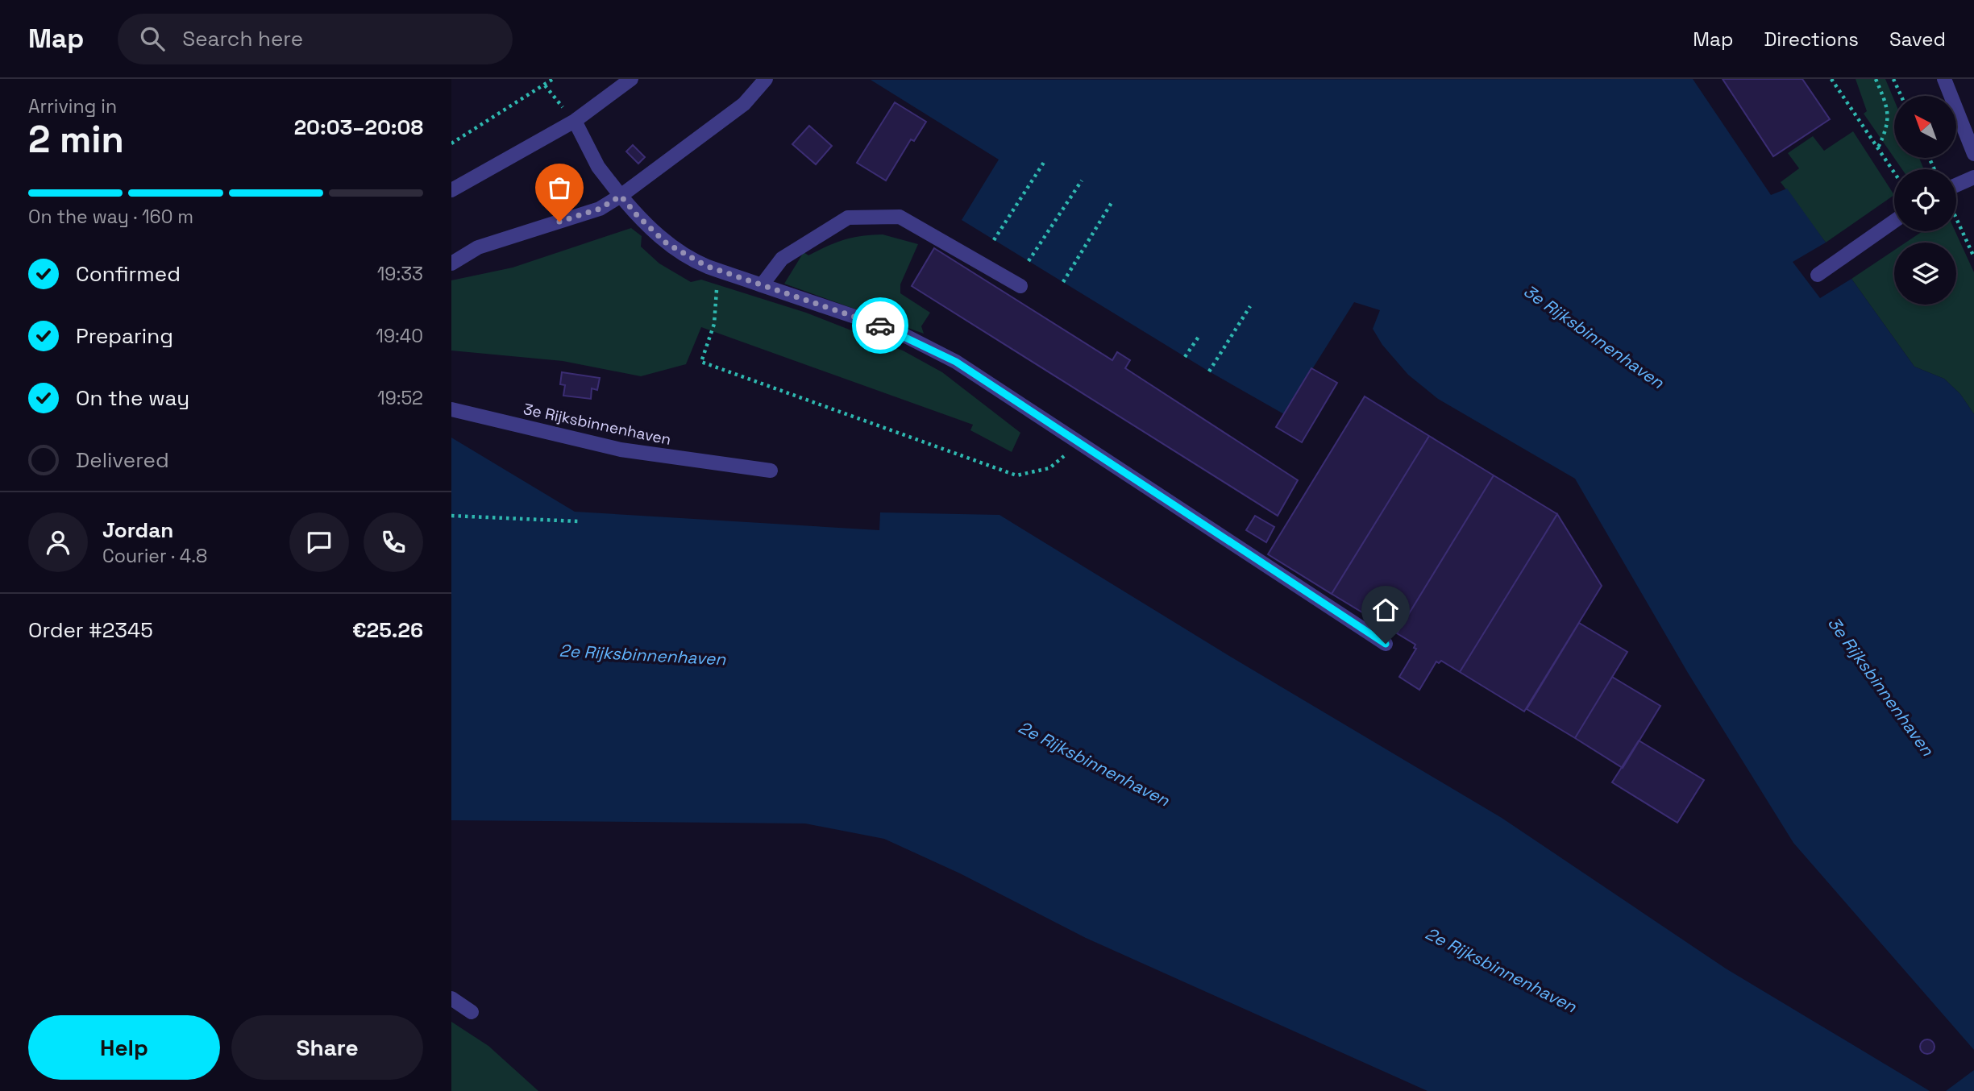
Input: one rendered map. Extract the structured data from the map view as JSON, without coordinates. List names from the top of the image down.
{
  "streets": {
    "street": ["3e Rijksbinnenhaven"]
  },
  "water": ["3e Rijksbinnenhaven", "2e Rijksbinnenhaven"],
  "north": "top left",
  "page": {
    "header": "Map",
    "search": "Search here",
    "nav": ["Map", "Directions", "Saved"],
    "heading": ["2 min", "Arriving in", "20:03–20:08"],
    "panel": [
      "Jordan",
      "Courier · 4.8",
      "Order #2345",
      "€25.26"
    ],
    "bar": "On the way · 160 m",
    "list": [
      ["Confirmed", "19:33"],
      ["Preparing", "19:40"],
      ["On the way", "19:52"],
      "Delivered"
    ],
    "buttons": ["Help", "Share"]
  }
}
